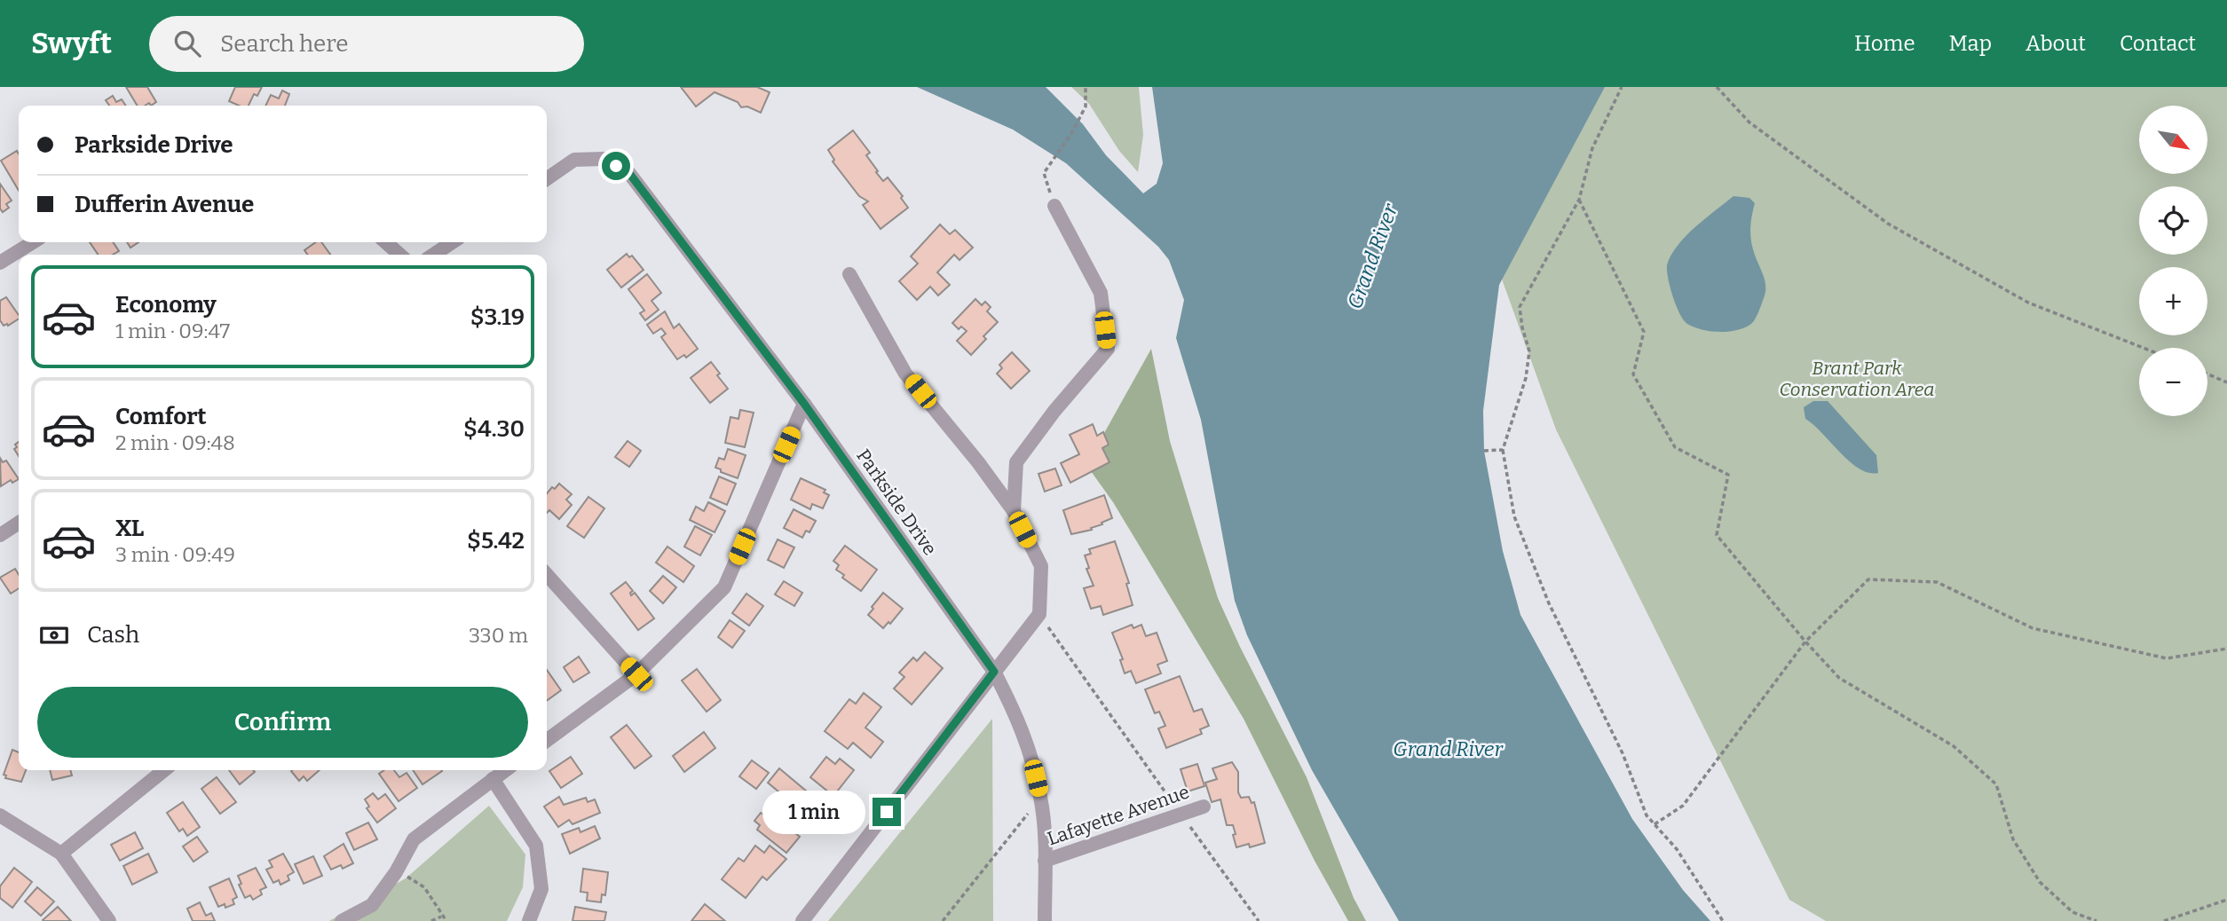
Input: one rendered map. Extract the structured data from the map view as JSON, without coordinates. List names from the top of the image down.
{
  "streets": {
    "street": ["Parkside Drive", "Lafayette Avenue"]
  },
  "crossings": [
    ["Parkside Drive", "Lafayette Avenue"]
  ],
  "water": ["Grand River"],
  "parks": ["Brant Park Conservation Area"],
  "north": "bottom right",
  "page": {
    "header": "Swyft",
    "search": "Search here",
    "nav": [
      "Home",
      "Map",
      "About",
      "Contact"
    ],
    "map_buttons": ["+", "−"],
    "banner": ["Parkside Drive", "Dufferin Avenue"],
    "list": [
      {
        "name": "Economy",
        "note": "1 min · 09:47",
        "value": "$3.19"
      },
      {
        "name": "Comfort",
        "note": "2 min · 09:48",
        "value": "$4.30"
      },
      {
        "name": "XL",
        "note": "3 min · 09:49",
        "value": "$5.42"
      }
    ],
    "pay": ["Cash", "330 m"],
    "buttons": "Confirm",
    "bubble": "1 min"
  }
}
